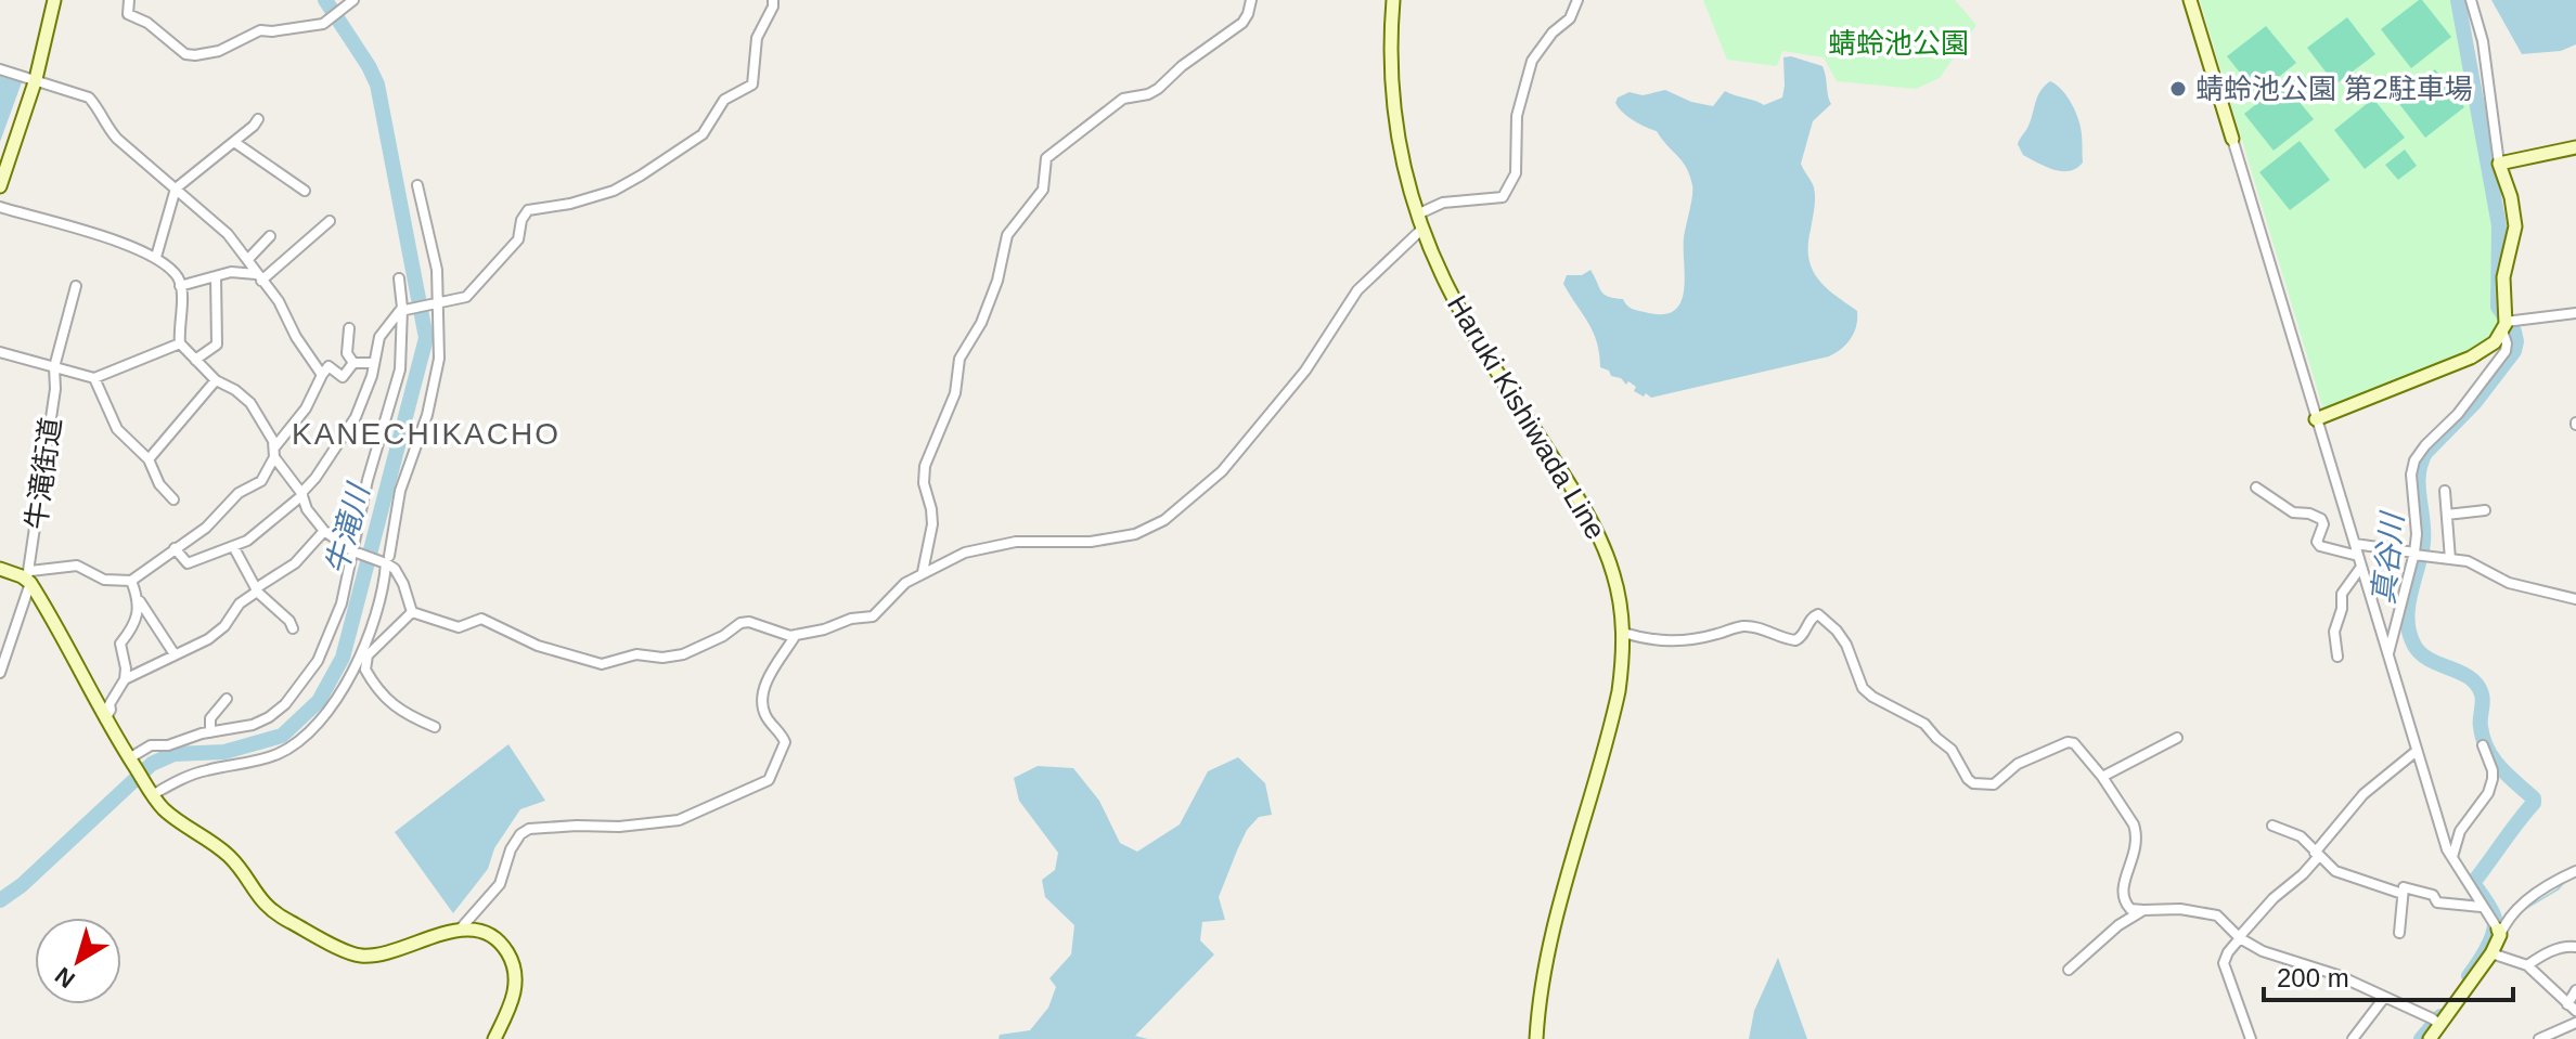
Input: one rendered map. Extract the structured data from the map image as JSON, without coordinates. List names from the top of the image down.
{
  "streets": {
    "street": ["Haruki Kishiwada Line", "牛滝街道"]
  },
  "districts": ["KANECHIKACHO"],
  "water": ["牛滝川", "真谷川"],
  "parks": ["蜻蛉池公園"],
  "places": ["蜻蛉池公園 第2駐車場"],
  "scale_bar": "200 m",
  "north": "bottom left"
}
